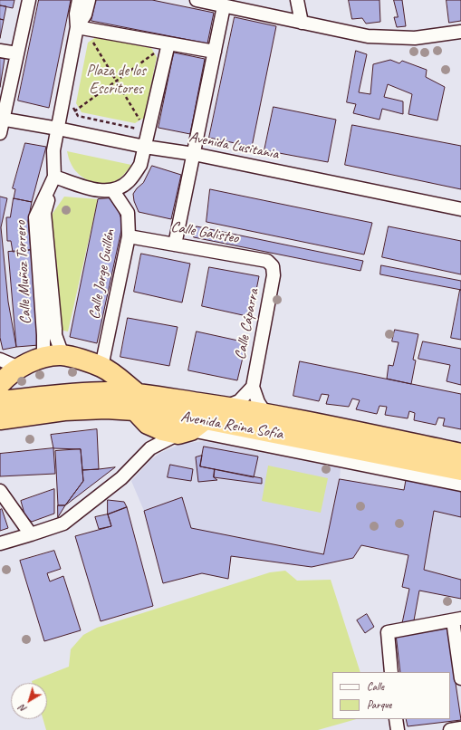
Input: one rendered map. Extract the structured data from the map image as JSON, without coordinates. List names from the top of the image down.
{
  "streets": {
    "highway": ["Avenida Reina Sofía"],
    "street": [
      "Avenida Lusitania",
      "Calle Galisteo",
      "Calle Muñoz Torrero",
      "Calle Jorge Guillén",
      "Calle Cáparra"
    ]
  },
  "crossings": [
    ["Calle Galisteo", "Calle Jorge Guillén"],
    ["Calle Galisteo", "Calle Cáparra"]
  ],
  "parks": ["Plaza de los Escritores"],
  "legend": ["Calle", "Parque"],
  "north": "bottom left"
}
